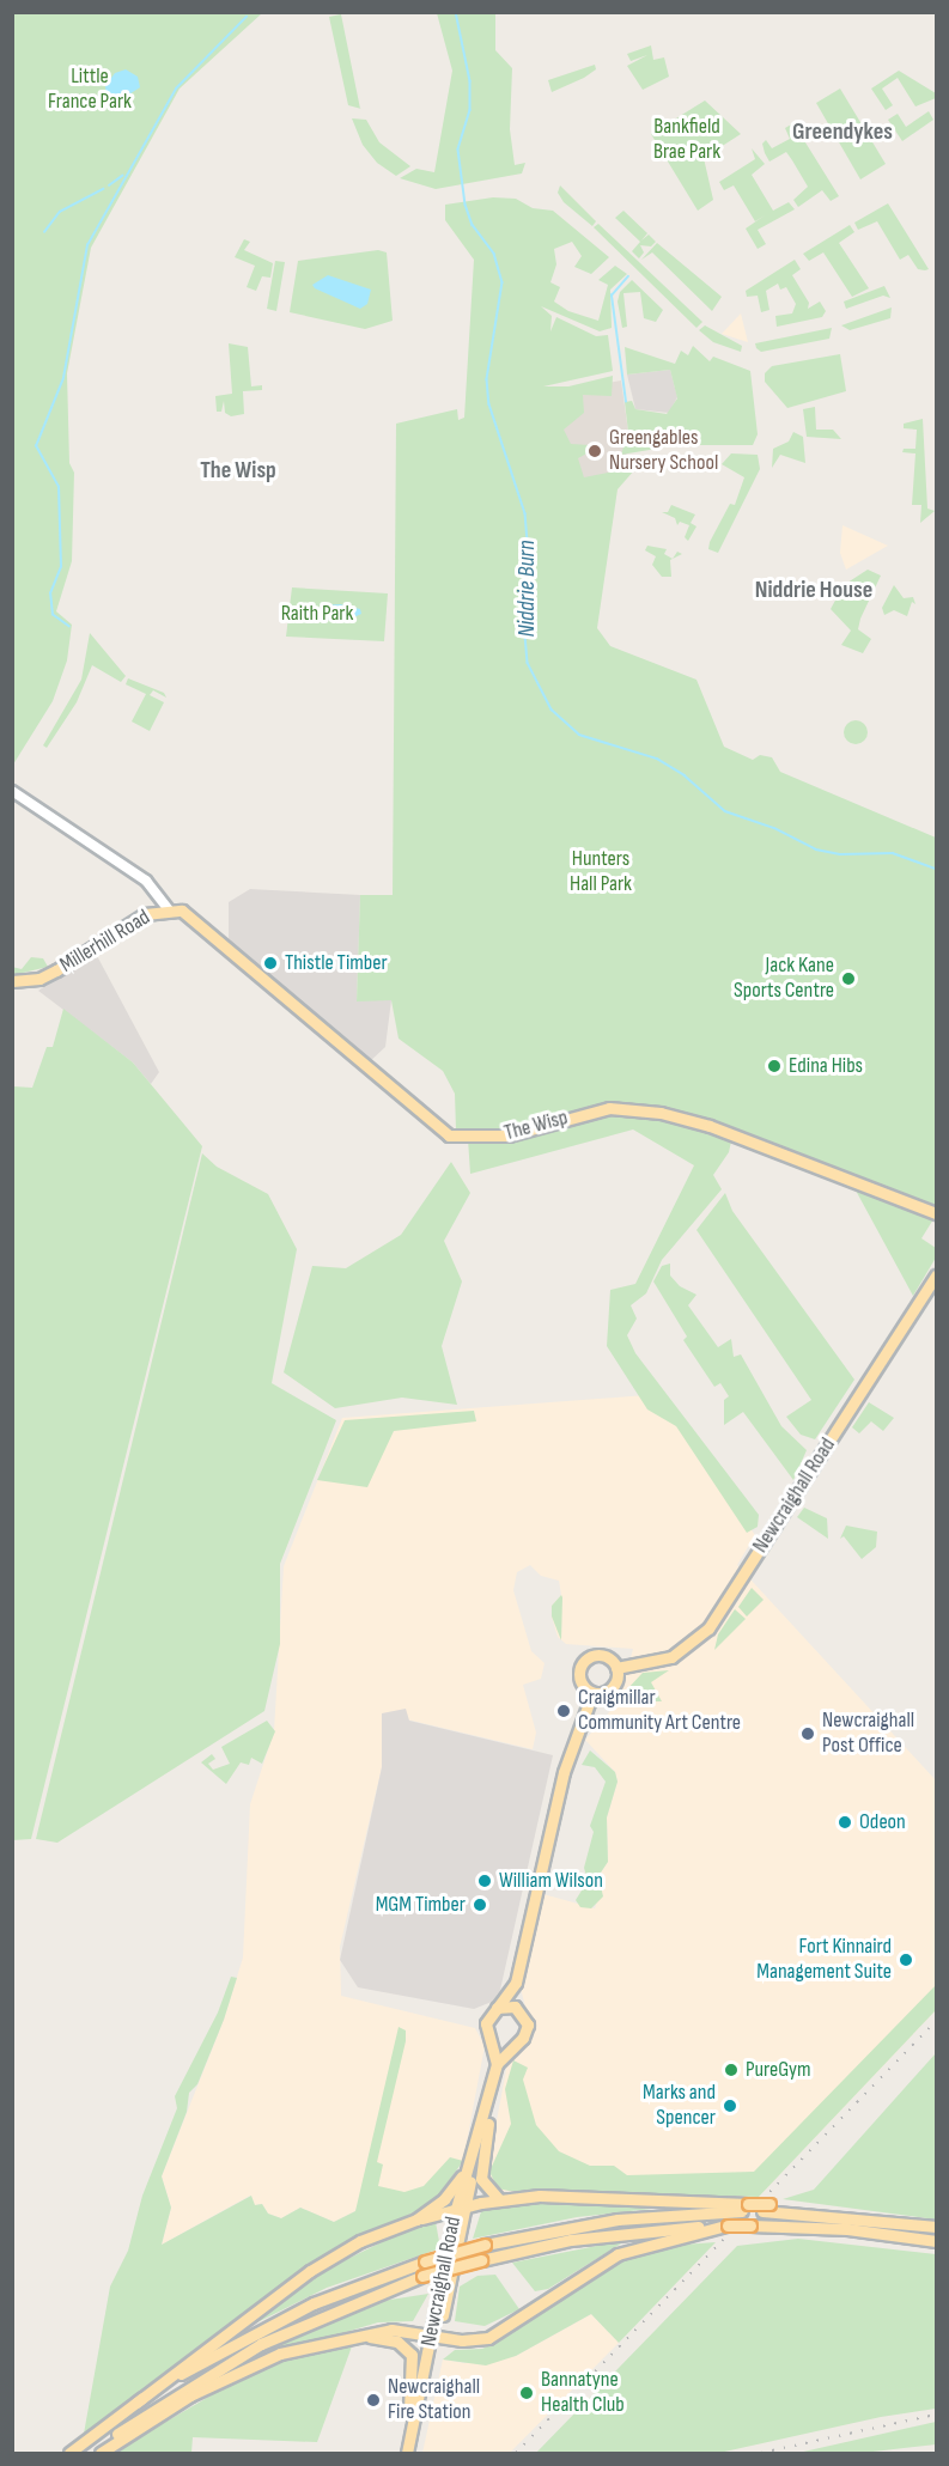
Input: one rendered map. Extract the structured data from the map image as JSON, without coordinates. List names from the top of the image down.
{
  "streets": {
    "main road": ["Millerhill Road", "The Wisp", "Newcraighall Road"]
  },
  "crossings": [
    ["Millerhill Road", "The Wisp"]
  ],
  "districts": ["Greendykes", "The Wisp", "Niddrie House"],
  "water": ["Niddrie Burn"],
  "parks": [
    "Little France Park",
    "Bankfield Brae Park",
    "Raith Park",
    "Hunters Hall Park"
  ],
  "places": [
    "Greengables Nursery School",
    "Thistle Timber",
    "Jack Kane Sports Centre",
    "Edina Hibs",
    "Craigmillar Community Art Centre",
    "Newcraighall Post Office",
    "Odeon",
    "William Wilson",
    "MGM Timber",
    "Fort Kinnaird Management Suite",
    "PureGym",
    "Marks and Spencer",
    "Bannatyne Health Club",
    "Newcraighall Fire Station"
  ]
}
